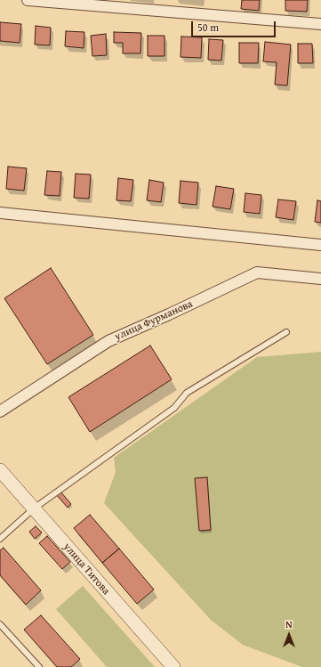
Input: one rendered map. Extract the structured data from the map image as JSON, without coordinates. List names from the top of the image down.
{
  "streets": {
    "street": ["улица Фурманова", "улица Титова"]
  },
  "scale_bar": "50 m",
  "north": "top"
}
